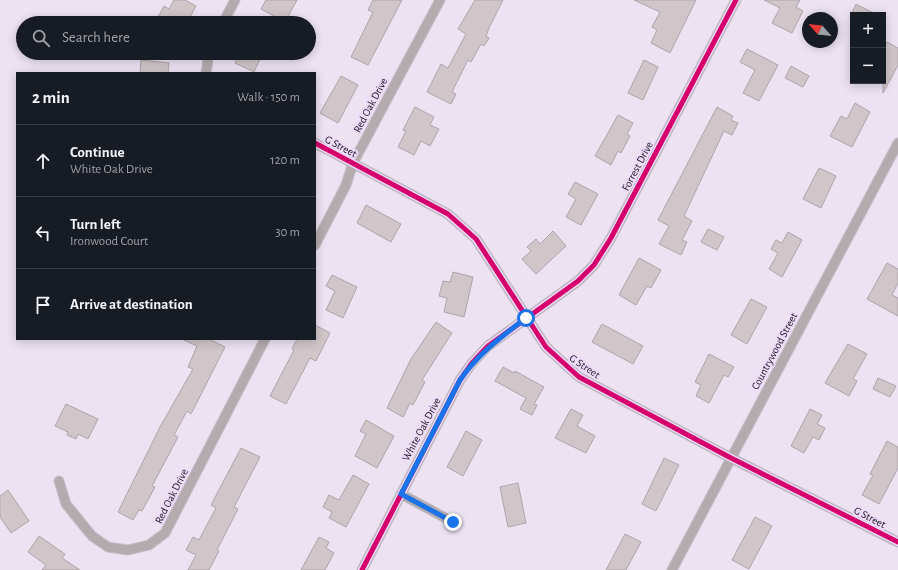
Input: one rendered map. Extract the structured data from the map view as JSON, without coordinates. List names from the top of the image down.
{
  "streets": {
    "street": [
      "Red Oak Drive",
      "G Street",
      "Forrest Drive",
      "Countrywood Street",
      "White Oak Drive"
    ]
  },
  "crossings": [
    ["Red Oak Drive", "G Street"],
    ["G Street", "Forrest Drive"],
    ["G Street", "Countrywood Street"],
    ["G Street", "White Oak Drive"],
    ["Forrest Drive", "White Oak Drive"]
  ],
  "north": "top left",
  "page": {
    "map_buttons": ["+", "−"],
    "search": "Search here",
    "heading": ["2 min", "Walk · 150 m"],
    "list": [
      ["Continue", "White Oak Drive", "120 m"],
      ["Turn left", "Ironwood Court", "30 m"],
      "Arrive at destination"
    ]
  }
}
